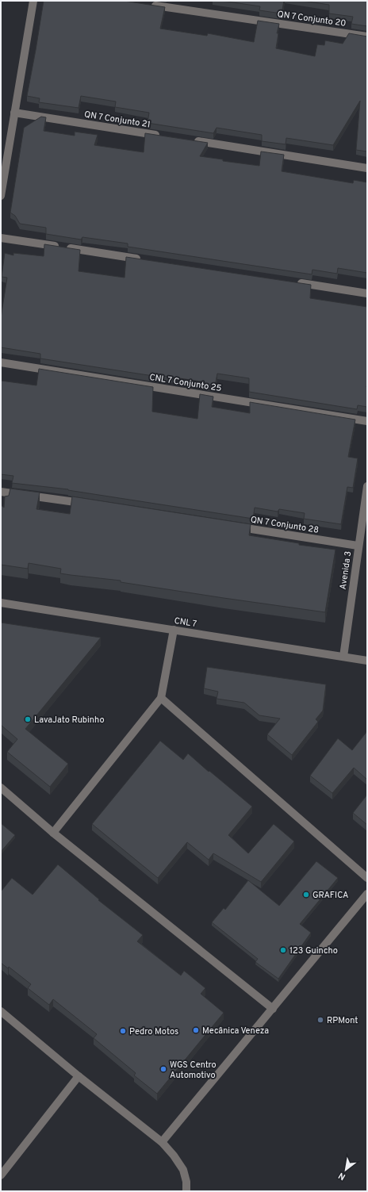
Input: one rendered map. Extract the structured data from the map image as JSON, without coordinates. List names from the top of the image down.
{
  "streets": {
    "street": [
      "QN 7 Conjunto 20",
      "QN 7 Conjunto 21",
      "CNL 7 Conjunto 25",
      "QN 7 Conjunto 28",
      "Avenida 3",
      "CNL 7"
    ]
  },
  "crossings": [
    ["QN 7 Conjunto 28", "Avenida 3"],
    ["Avenida 3", "CNL 7"]
  ],
  "places": [
    "LavaJato Rubinho",
    "GRAFICA",
    "123 Guincho",
    "RPMont",
    "Mecânica Veneza",
    "Pedro Motos",
    "WGS Centro Automotivo"
  ],
  "north": "bottom left"
}
